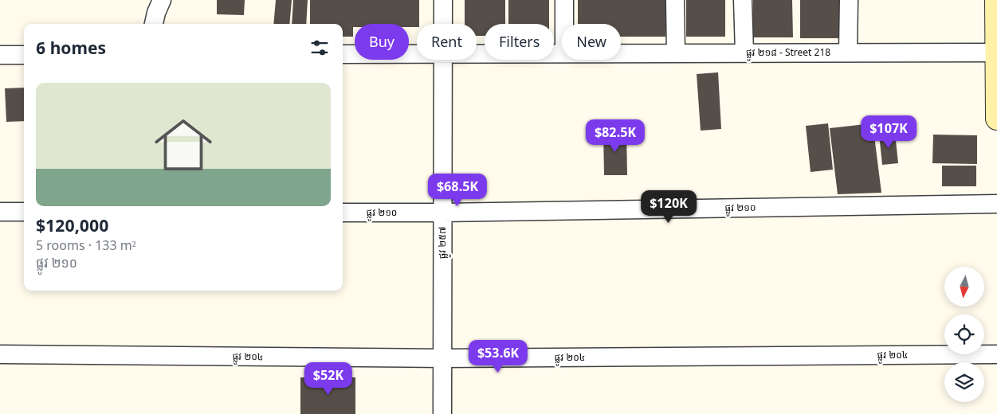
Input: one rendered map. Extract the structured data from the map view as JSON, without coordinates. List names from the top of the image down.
{
  "streets": {
    "street": [
      "ផ្លូវ ២១៨ - Street 218",
      "ផ្លូវ ២១០",
      "ផ្លូវ ២៥៧",
      "ផ្លូវ ២០៤"
    ]
  },
  "crossings": [
    ["ផ្លូវ ២១០", "ផ្លូវ ២៥៧"],
    ["ផ្លូវ ២៥៧", "ផ្លូវ ២០៤"]
  ],
  "north": "bottom",
  "page": {
    "chip": [
      "Buy",
      "Rent",
      "Filters",
      "New"
    ],
    "heading": "6 homes",
    "list": [
      {
        "name": "$120,000",
        "note": "5 rooms · 133 m² · ផ្លូវ ២១០"
      }
    ],
    "price": [
      "$107K",
      "$82.5K",
      "$68.5K",
      "$120K",
      "$53.6K",
      "$52K"
    ]
  }
}
